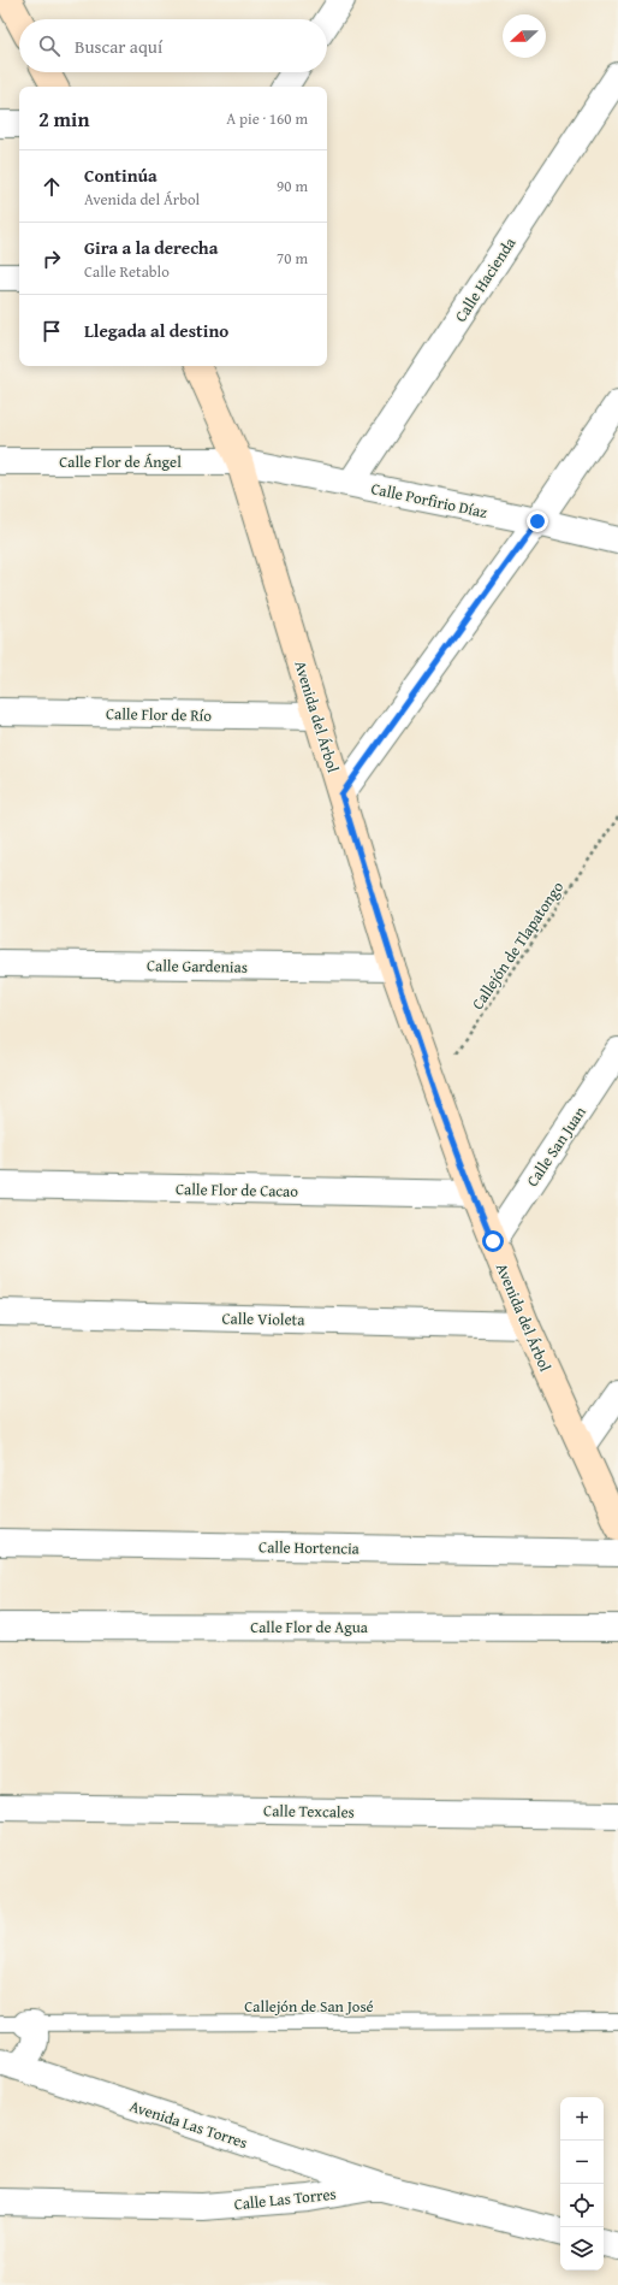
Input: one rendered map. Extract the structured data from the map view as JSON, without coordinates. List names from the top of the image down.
{
  "streets": {
    "street": [
      "Calle Hacienda",
      "Calle Flor de Ángel",
      "Calle Porfirio Díaz",
      "Calle Flor de Río",
      "Avenida del Árbol",
      "Calle Gardenias",
      "Calle San Juan",
      "Calle Flor de Cacao",
      "Calle Violeta",
      "Calle Hortencia",
      "Calle Flor de Agua",
      "Calle Texcales",
      "Avenida Las Torres",
      "Calle Las Torres"
    ],
    "lane": ["Callejón de San José"],
    "path": ["Callejón de Tlapatongo"]
  },
  "crossings": [
    ["Calle Hacienda", "Calle Porfirio Díaz"],
    ["Calle Flor de Ángel", "Calle Porfirio Díaz"],
    ["Calle Flor de Ángel", "Avenida del Árbol"],
    ["Calle Porfirio Díaz", "Avenida del Árbol"],
    ["Calle Flor de Río", "Avenida del Árbol"],
    ["Avenida del Árbol", "Callejón de Tlapatongo"],
    ["Avenida del Árbol", "Calle Gardenias"],
    ["Avenida del Árbol", "Calle San Juan"],
    ["Avenida del Árbol", "Calle Flor de Cacao"],
    ["Avenida del Árbol", "Calle Violeta"],
    ["Avenida Las Torres", "Calle Las Torres"]
  ],
  "north": "left",
  "page": {
    "search": "Buscar aquí",
    "heading": ["2 min", "A pie · 160 m"],
    "list": [
      ["Continúa", "Avenida del Árbol", "90 m"],
      ["Gira a la derecha", "Calle Retablo", "70 m"],
      "Llegada al destino"
    ],
    "map_buttons": ["+", "−"]
  }
}
